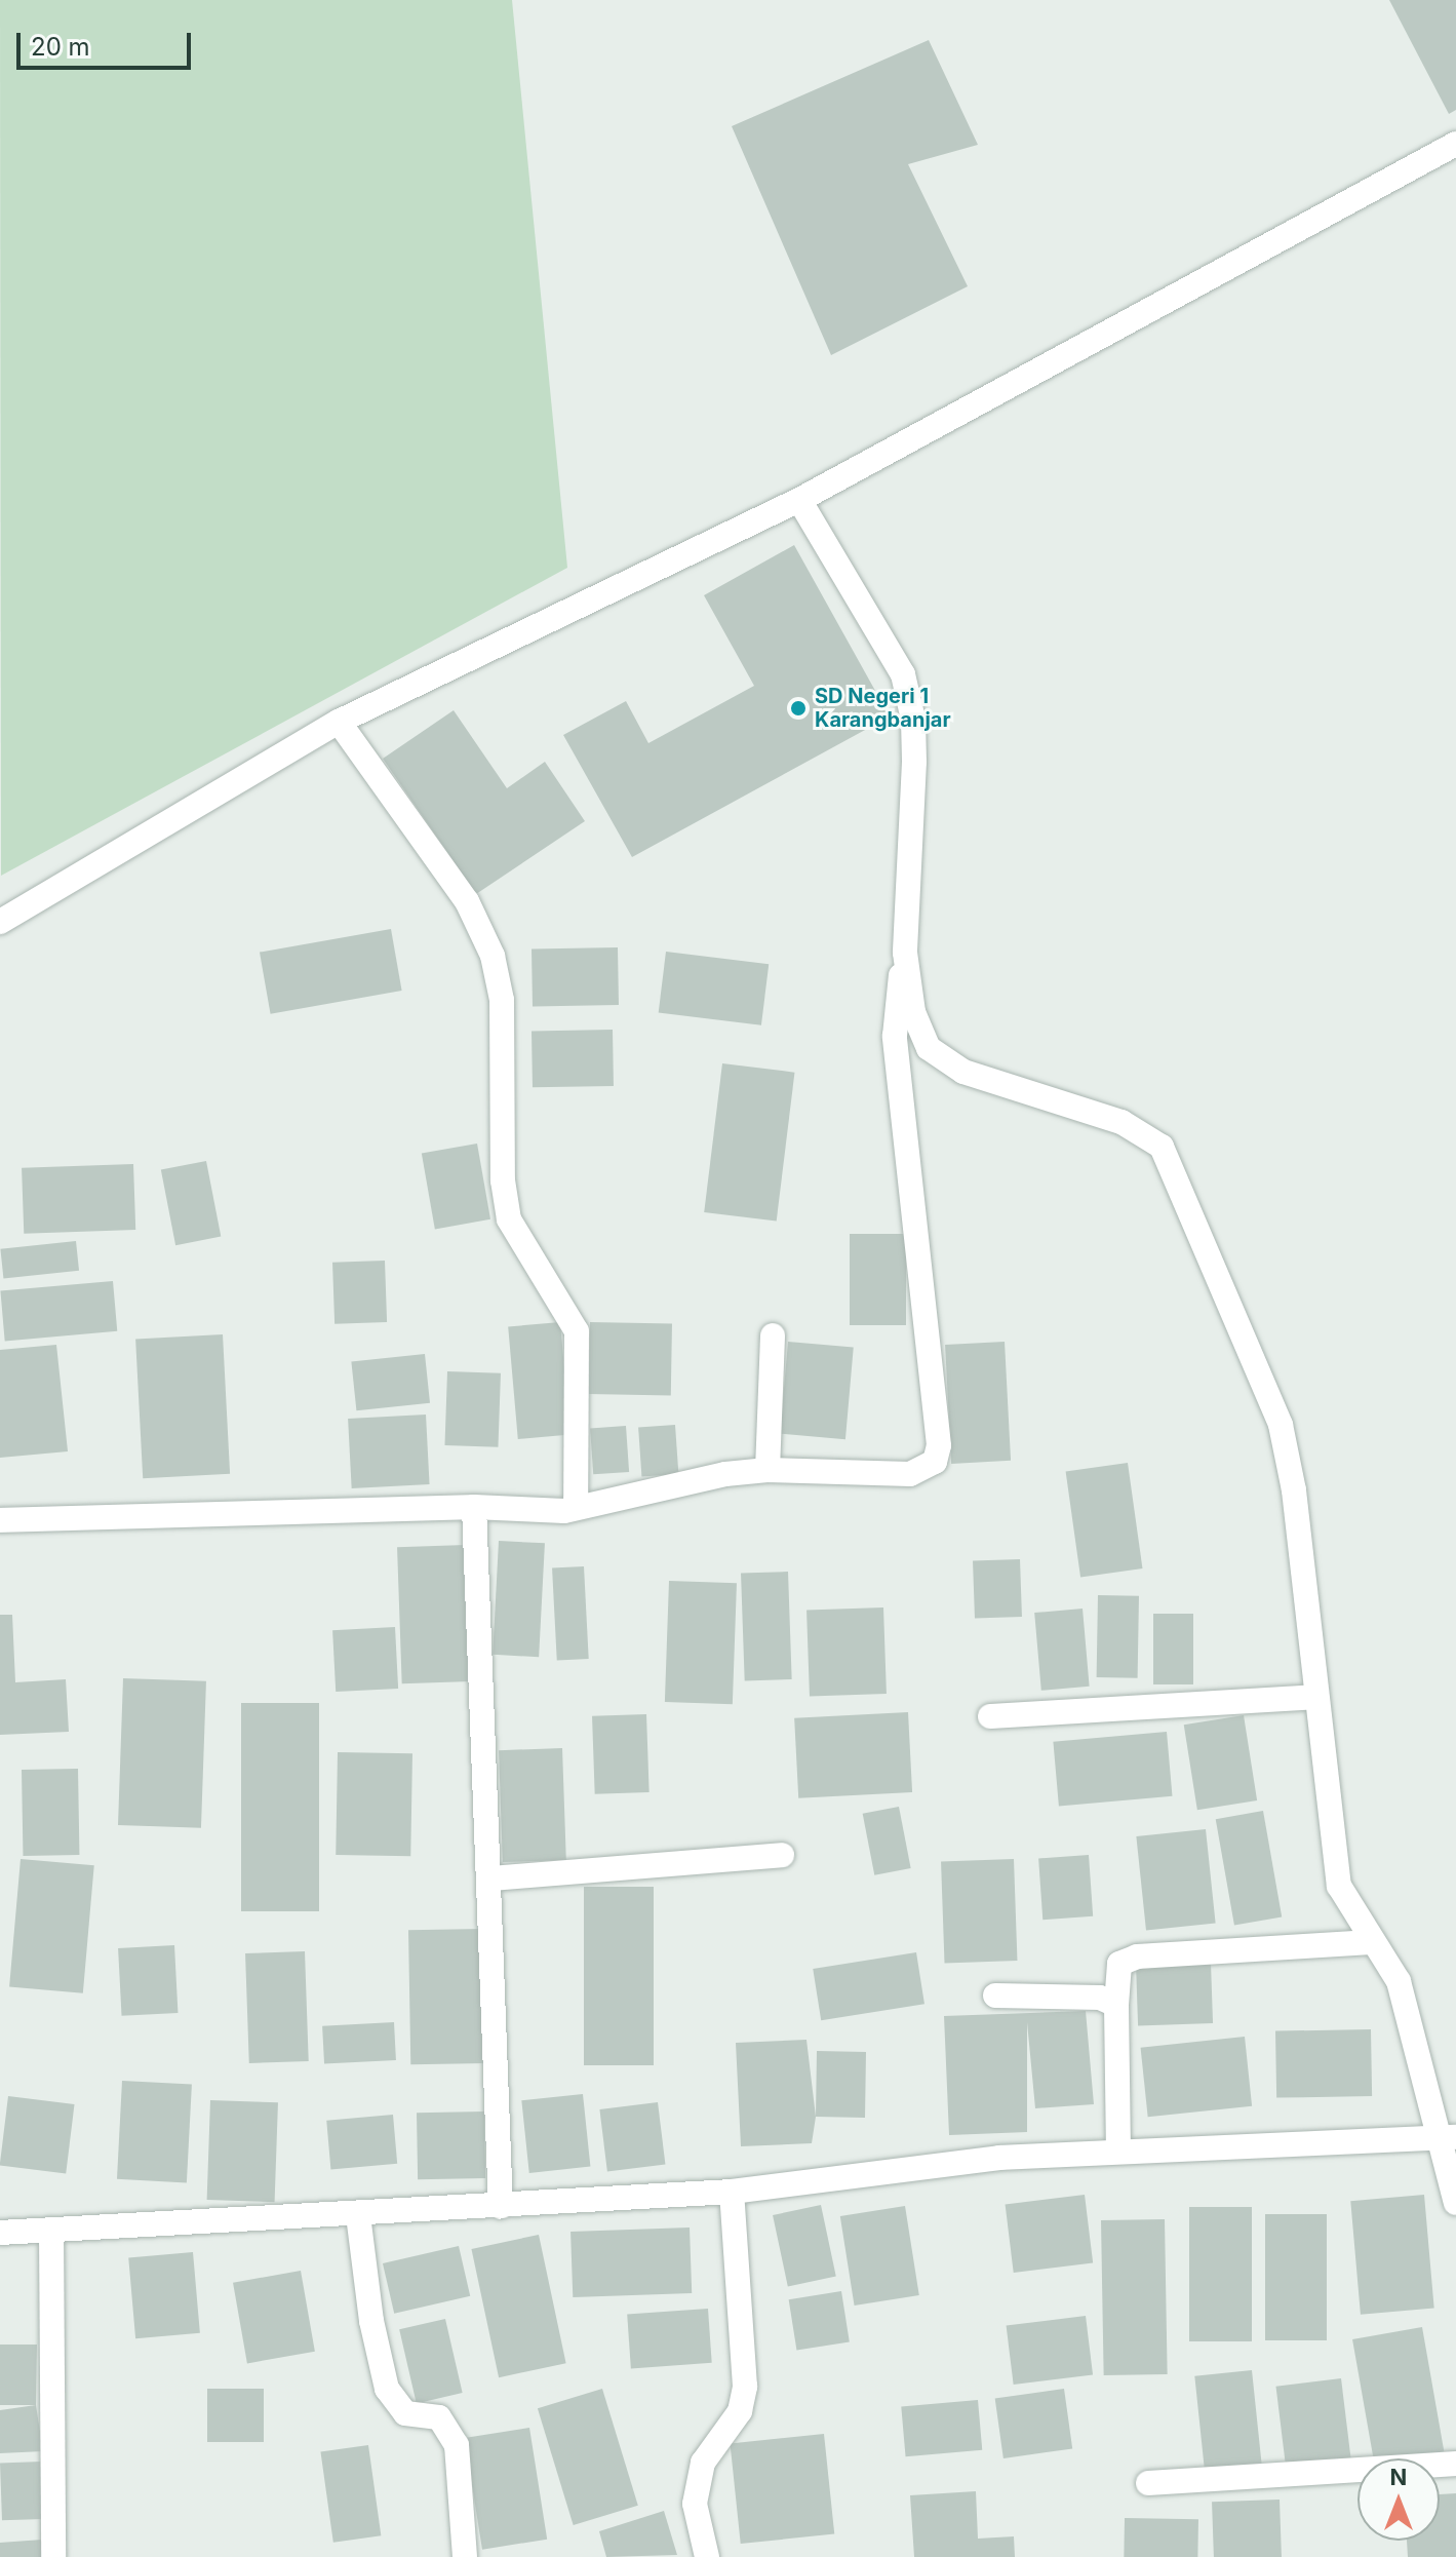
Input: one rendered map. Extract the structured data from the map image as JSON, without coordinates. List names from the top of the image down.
{
  "places": ["SD Negeri 1 Karangbanjar"],
  "scale_bar": "20 m",
  "north": "top"
}
